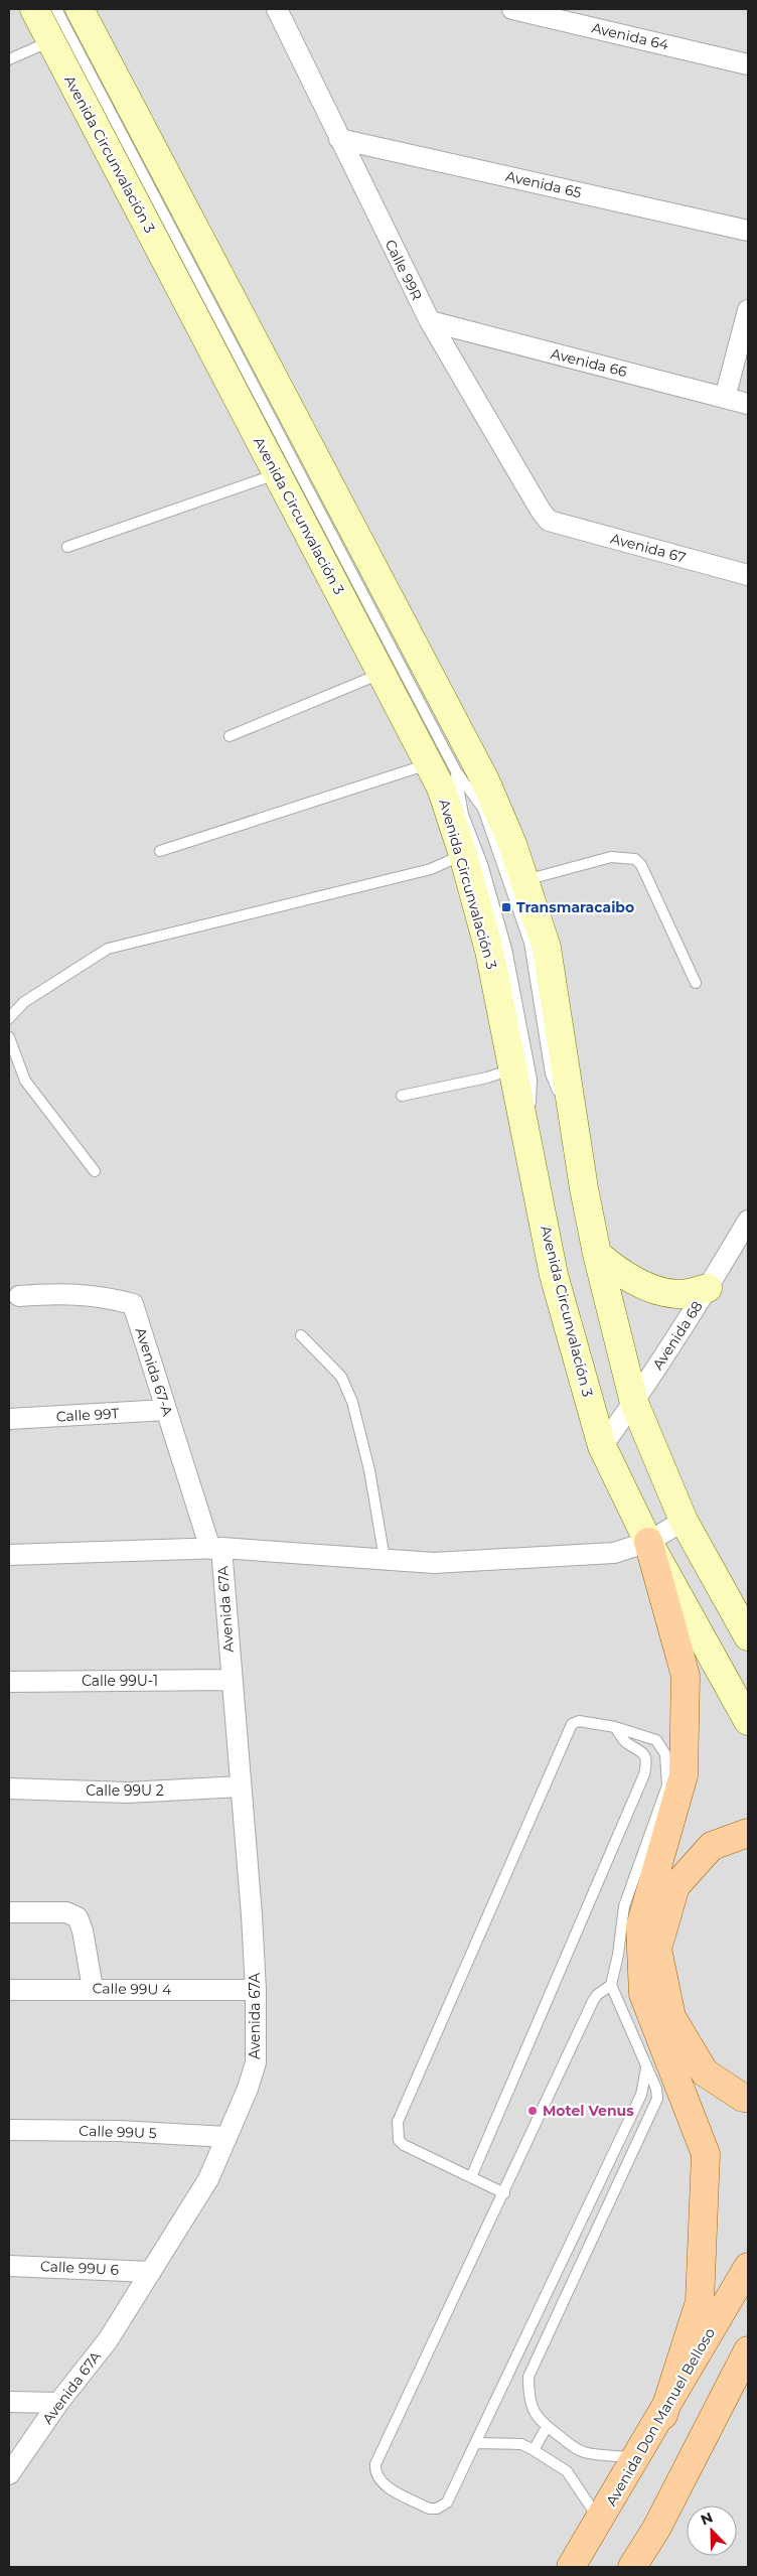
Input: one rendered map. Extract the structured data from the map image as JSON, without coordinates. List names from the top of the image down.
{
  "streets": {
    "main road": ["Avenida Circunvalación 3", "Avenida Don Manuel Belloso"],
    "street": [
      "Avenida 64",
      "Avenida 65",
      "Calle 99R",
      "Avenida 66",
      "Avenida 67",
      "Avenida 68",
      "Avenida 67-A",
      "Calle 99T",
      "Avenida 67A",
      "Calle 99U-1",
      "Calle 99U 2",
      "Calle 99U 4",
      "Calle 99U 5",
      "Calle 99U 6"
    ]
  },
  "crossings": [
    ["Avenida Circunvalación 3", "Avenida 68"],
    ["Avenida 65", "Calle 99R"],
    ["Calle 99R", "Avenida 66"],
    ["Calle 99R", "Avenida 67"],
    ["Avenida 67-A", "Calle 99T"],
    ["Avenida 67-A", "Avenida 67A"],
    ["Avenida 67A", "Calle 99U-1"],
    ["Avenida 67A", "Calle 99U 2"],
    ["Avenida 67A", "Calle 99U 4"],
    ["Avenida 67A", "Calle 99U 5"],
    ["Avenida 67A", "Calle 99U 6"]
  ],
  "places": {
    "transit": ["Transmaracaibo"],
    "other": ["Motel Venus"]
  },
  "north": "top left"
}
